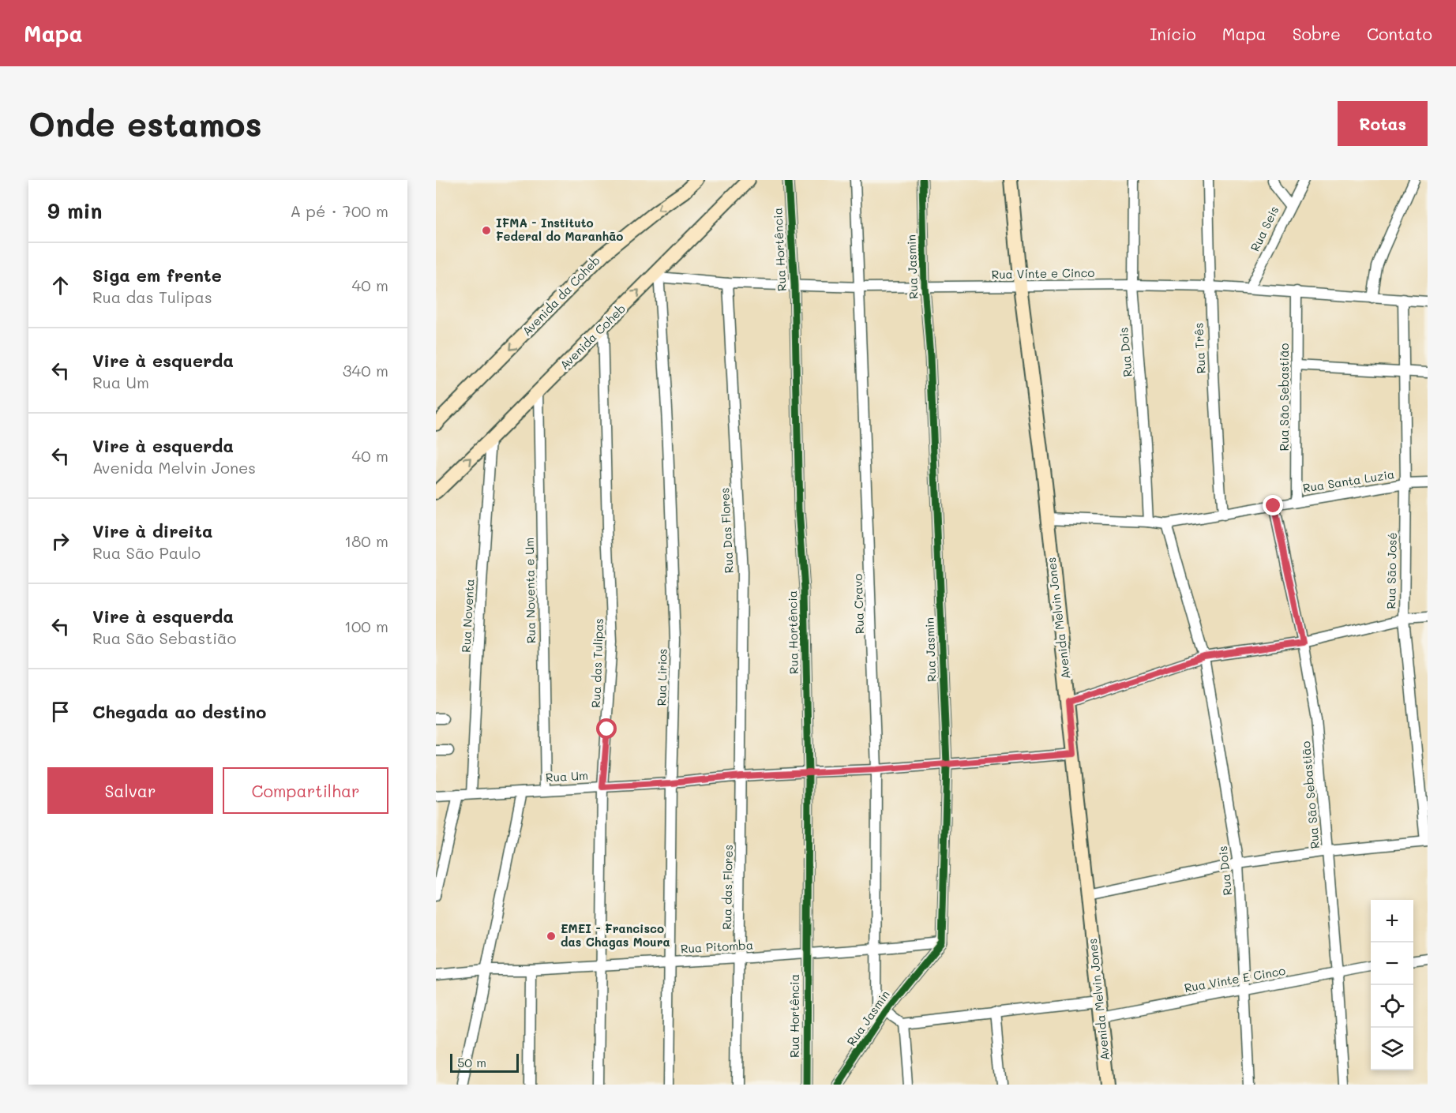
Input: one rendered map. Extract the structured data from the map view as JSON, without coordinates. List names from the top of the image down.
{
  "streets": {
    "main road": ["Avenida da Coheb", "Avenida Coheb", "Avenida Melvin Jones"],
    "street": [
      "Rua Seis",
      "Rua Hortência",
      "Rua Jasmin",
      "Rua Vinte e Cinco",
      "Rua Três",
      "Rua Dois",
      "Rua São Sebastião",
      "Rua Santa Luzia",
      "Rua Das Flores",
      "Rua São José",
      "Rua Noventa e Um",
      "Rua Cravo",
      "Rua Noventa",
      "Rua das Tulipas",
      "Rua Lirios",
      "Rua Um",
      "Rua das Flores",
      "Rua Pitomba",
      "Rua Vinte E Cinco"
    ]
  },
  "crossings": [
    ["Rua Seis", "Rua Vinte e Cinco"],
    ["Rua Hortência", "Rua Vinte e Cinco"],
    ["Rua Hortência", "Rua Um"],
    ["Rua Hortência", "Rua Pitomba"],
    ["Rua Jasmin", "Rua Vinte e Cinco"],
    ["Rua Jasmin", "Rua Cravo"],
    ["Rua Jasmin", "Rua Um"],
    ["Rua Jasmin", "Rua Pitomba"],
    ["Rua Vinte e Cinco", "Avenida Coheb"],
    ["Rua Vinte e Cinco", "Rua Três"],
    ["Rua Vinte e Cinco", "Rua Dois"],
    ["Rua Vinte e Cinco", "Rua São Sebastião"],
    ["Rua Vinte e Cinco", "Rua Das Flores"],
    ["Rua Vinte e Cinco", "Rua São José"],
    ["Rua Vinte e Cinco", "Rua Cravo"],
    ["Rua Vinte e Cinco", "Avenida Melvin Jones"],
    ["Rua Vinte e Cinco", "Rua Lirios"],
    ["Avenida Coheb", "Rua Noventa e Um"],
    ["Avenida Coheb", "Rua Noventa"],
    ["Avenida Coheb", "Rua das Tulipas"],
    ["Avenida Coheb", "Rua Lirios"],
    ["Rua Três", "Rua Santa Luzia"],
    ["Rua Dois", "Rua Santa Luzia"],
    ["Rua Dois", "Rua Vinte E Cinco"],
    ["Rua São Sebastião", "Rua Santa Luzia"],
    ["Rua São Sebastião", "Rua Vinte E Cinco"],
    ["Rua Santa Luzia", "Rua São José"],
    ["Rua Santa Luzia", "Avenida Melvin Jones"],
    ["Rua Das Flores", "Rua Um"],
    ["Rua Das Flores", "Rua das Flores"],
    ["Rua Noventa e Um", "Rua Um"],
    ["Rua Cravo", "Rua Um"],
    ["Rua Cravo", "Rua Pitomba"],
    ["Rua Noventa", "Rua Um"],
    ["Avenida Melvin Jones", "Rua Um"],
    ["Avenida Melvin Jones", "Rua Vinte E Cinco"],
    ["Rua das Tulipas", "Rua Um"],
    ["Rua das Tulipas", "Rua Pitomba"],
    ["Rua Lirios", "Rua Um"],
    ["Rua Lirios", "Rua Pitomba"],
    ["Rua Um", "Rua das Flores"],
    ["Rua das Flores", "Rua Pitomba"]
  ],
  "one_way": ["Avenida da Coheb"],
  "places": ["IFMA - Instituto Federal do Maranhão", "EMEI - Francisco das Chagas Moura"],
  "scale_bar": "50 m",
  "page": {
    "header": "Mapa",
    "nav": [
      "Início",
      "Mapa",
      "Sobre",
      "Contato"
    ],
    "buttons": [
      "Rotas",
      ["Salvar", "Compartilhar"]
    ],
    "title": "Onde estamos",
    "heading": ["9 min", "A pé · 700 m"],
    "list": [
      ["Siga em frente", "Rua das Tulipas", "40 m"],
      ["Vire à esquerda", "Rua Um", "340 m"],
      ["Vire à esquerda", "Avenida Melvin Jones", "40 m"],
      ["Vire à direita", "Rua São Paulo", "180 m"],
      ["Vire à esquerda", "Rua São Sebastião", "100 m"],
      "Chegada ao destino"
    ],
    "map_buttons": ["+", "−"],
    "scale": "50 m"
  }
}
